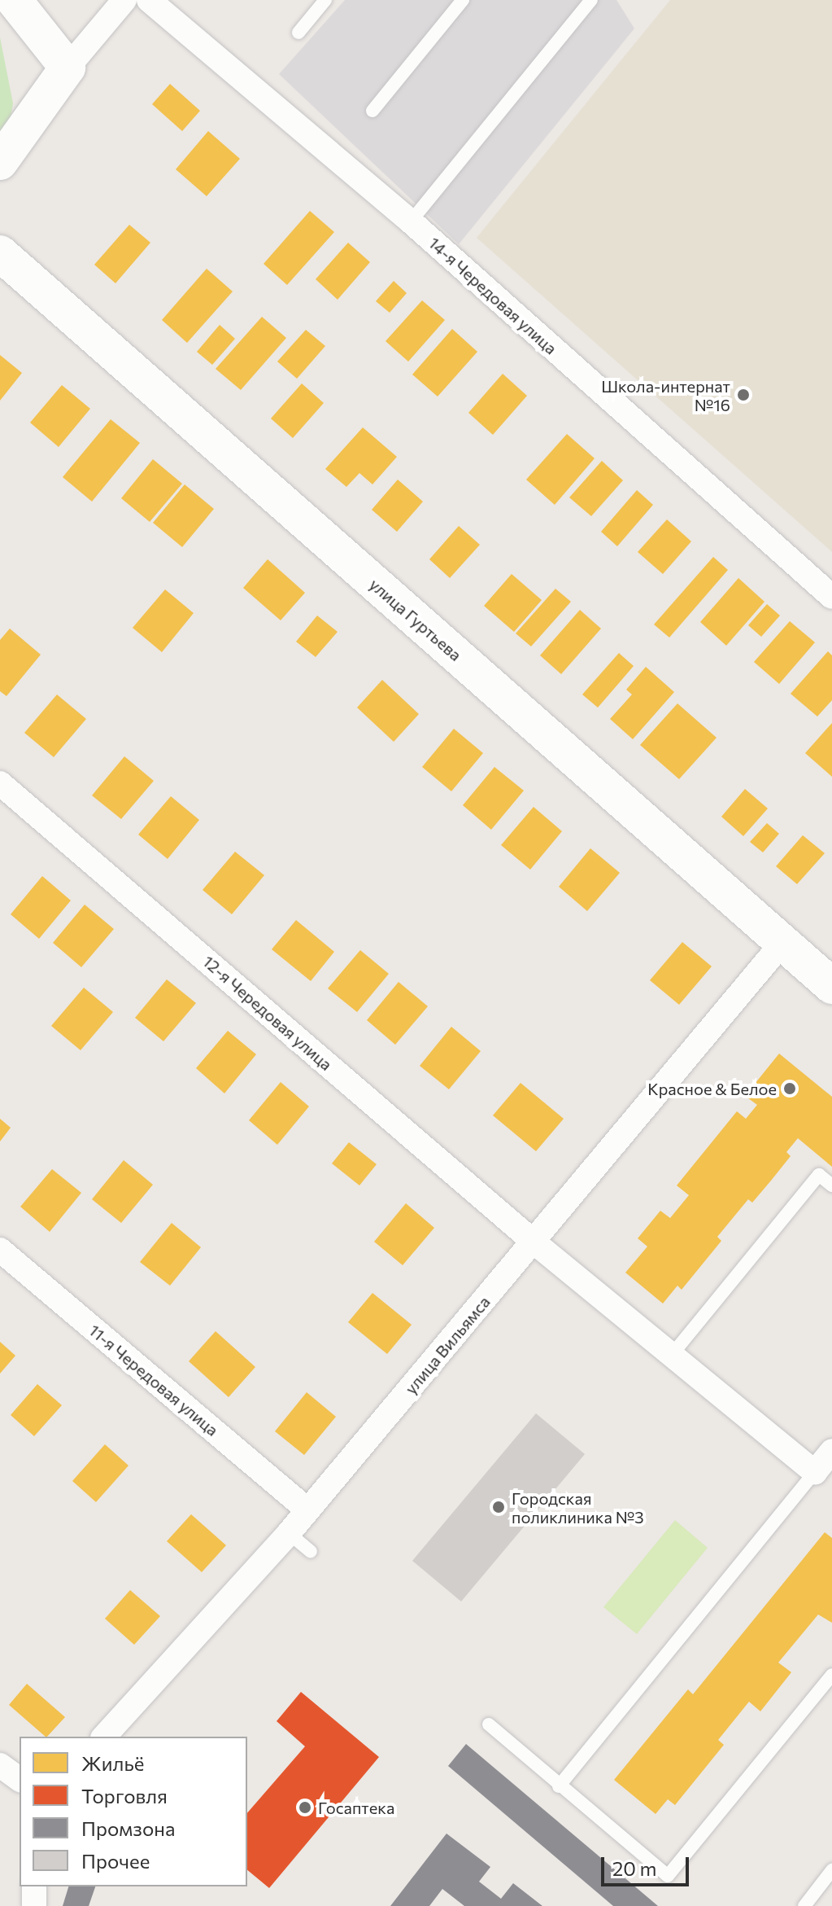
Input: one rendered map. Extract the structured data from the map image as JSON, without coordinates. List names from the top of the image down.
{
  "streets": {
    "main road": ["улица Гуртьева"],
    "street": [
      "14-я Чередовая улица",
      "12-я Чередовая улица",
      "улица Вильямса",
      "11-я Чередовая улица"
    ]
  },
  "crossings": [
    ["улица Гуртьева", "улица Вильямса"],
    ["12-я Чередовая улица", "улица Вильямса"],
    ["улица Вильямса", "11-я Чередовая улица"]
  ],
  "places": [
    "Школа-интернат №16",
    "Красное & Белое",
    "Городская поликлиника №3",
    "Госаптека"
  ],
  "legend": [
    "Жильё",
    "Торговля",
    "Промзона",
    "Прочее"
  ],
  "scale_bar": "20 m"
}
